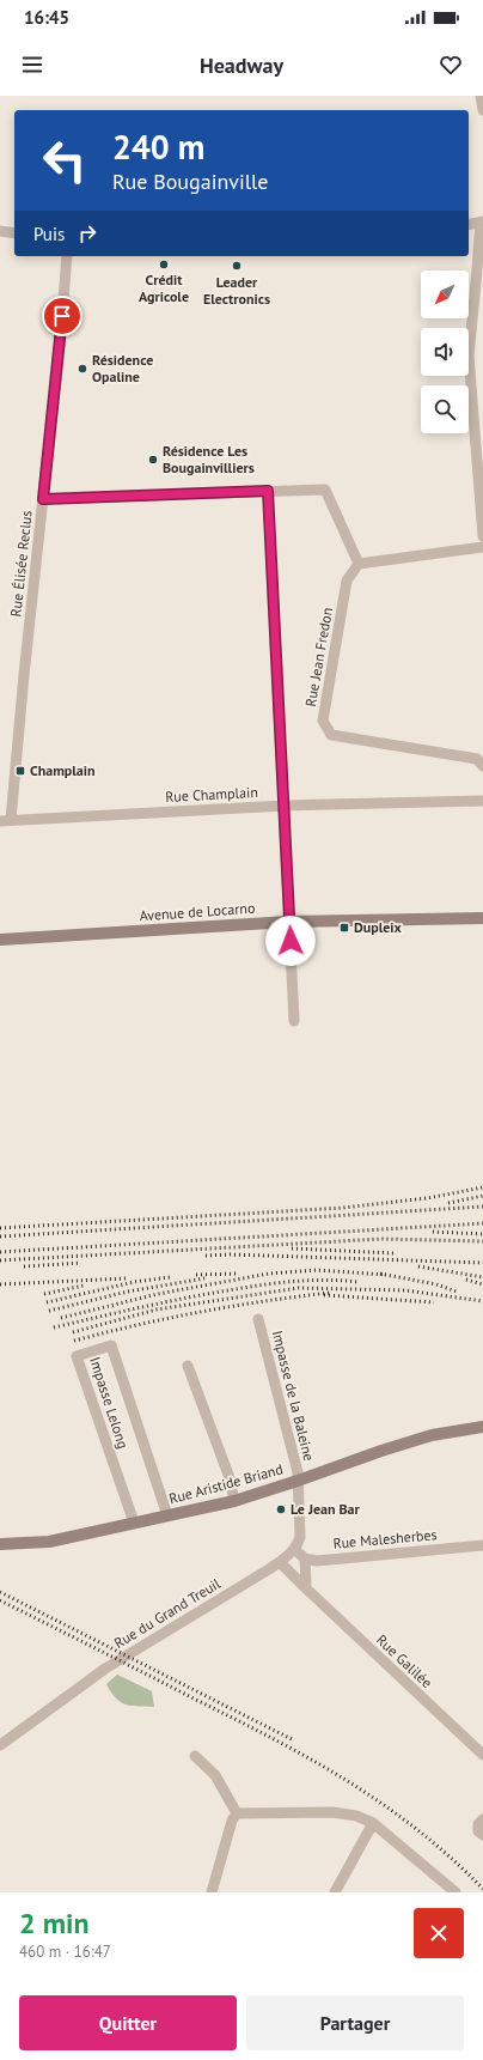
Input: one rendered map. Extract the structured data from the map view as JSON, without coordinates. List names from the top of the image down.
{
  "streets": {
    "street": [
      "Rue Élisée Reclus",
      "Rue Jean Fredon",
      "Rue Champlain",
      "Avenue de Locarno",
      "Impasse de la Baleine",
      "Impasse Lelong",
      "Rue Aristide Briand",
      "Rue Malesherbes",
      "Rue du Grand Treuil",
      "Rue Galilée"
    ]
  },
  "crossings": [
    ["Rue Élisée Reclus", "Rue Champlain"],
    ["Impasse de la Baleine", "Rue Aristide Briand"],
    ["Impasse Lelong", "Rue Aristide Briand"],
    ["Rue du Grand Treuil", "Rue Galilée"]
  ],
  "places": {
    "other": [
      "Crédit Agricole",
      "Leader Electronics",
      "Résidence Opaline",
      "Résidence Les Bougainvilliers",
      "Le Jean Bar"
    ],
    "transit": ["Champlain", "Dupleix"]
  },
  "north": "bottom left",
  "page": {
    "status": "16:45",
    "header": "Headway",
    "turn": ["240 m", "Rue Bougainville"],
    "then": "Puis",
    "heading": ["2 min", "460 m · 16:47"],
    "buttons": ["Quitter", "Partager"]
  }
}
